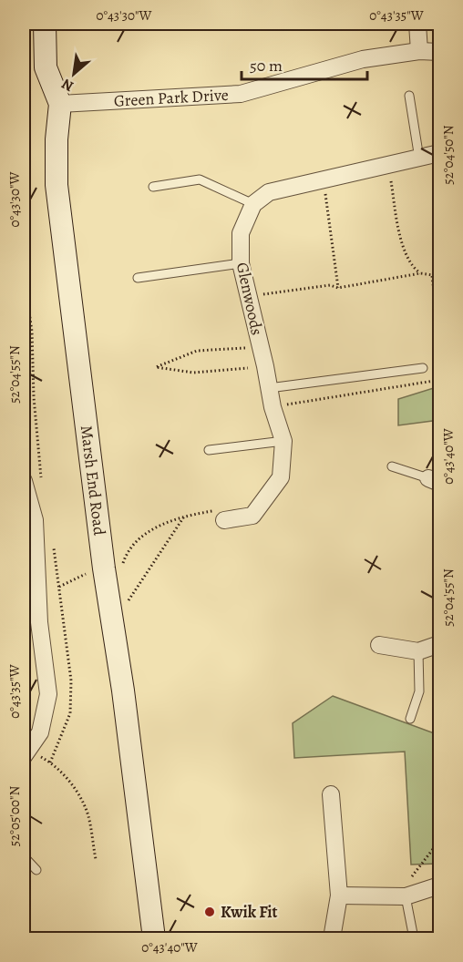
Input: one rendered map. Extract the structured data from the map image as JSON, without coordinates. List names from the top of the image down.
{
  "streets": {
    "street": ["Green Park Drive", "Glenwoods", "Marsh End Road"]
  },
  "crossings": [
    ["Green Park Drive", "Marsh End Road"]
  ],
  "places": ["Kwik Fit"],
  "scale_bar": "50 m",
  "north": "bottom left",
  "coordinates": [
    "0°43'30\"W",
    "0°43'35\"W",
    "52°04'50\"N",
    "52°04'55\"N",
    "0°43'40\"W",
    "52°05'00\"N"
  ]
}
